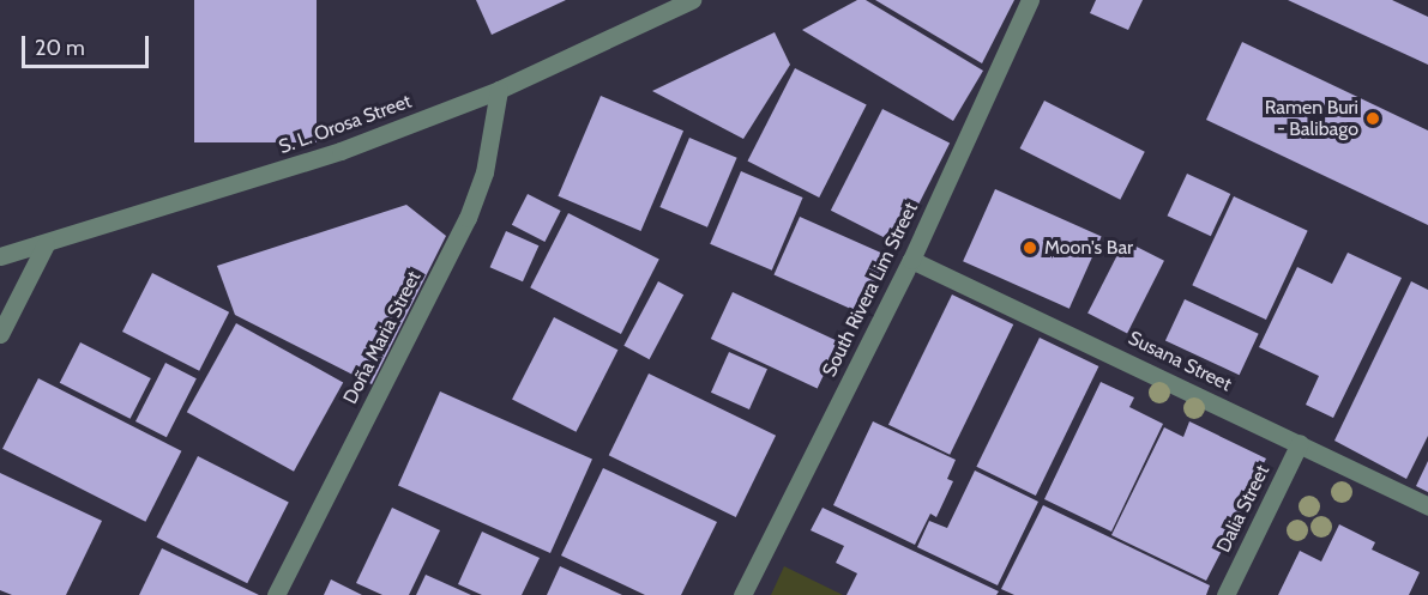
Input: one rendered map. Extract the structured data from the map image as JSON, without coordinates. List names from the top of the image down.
{
  "streets": {
    "street": [
      "S. L. Orosa Street",
      "South Rivera Lim Street",
      "Doña Maria Street",
      "Susana Street",
      "Dalia Street"
    ]
  },
  "crossings": [
    ["S. L. Orosa Street", "Doña Maria Street"],
    ["South Rivera Lim Street", "Susana Street"],
    ["Susana Street", "Dalia Street"]
  ],
  "places": ["Ramen Buri - Balibago", "Moon's Bar"],
  "scale_bar": "20 m"
}
